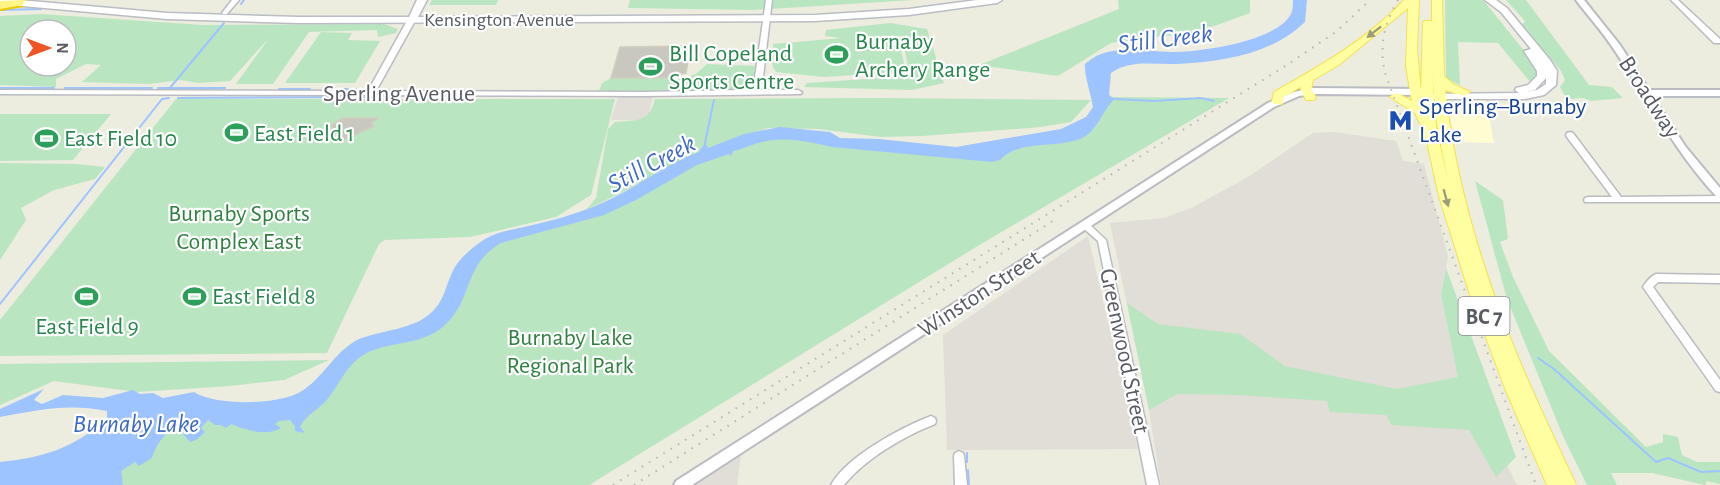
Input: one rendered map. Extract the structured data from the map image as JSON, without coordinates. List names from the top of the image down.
{
  "streets": {
    "main road": ["Kensington Avenue", "BC 7"],
    "street": [
      "Sperling Avenue",
      "Broadway",
      "Winston Street",
      "Greenwood Street"
    ]
  },
  "crossings": [
    ["Winston Street", "Greenwood Street"]
  ],
  "water": ["Still Creek", "Burnaby Lake"],
  "parks": ["Burnaby Sports Complex East", "Burnaby Lake Regional Park"],
  "places": {
    "sports": [
      "Burnaby Archery Range",
      "Bill Copeland Sports Centre",
      "East Field 1",
      "East Field 10",
      "East Field 9",
      "East Field 8"
    ],
    "metro station": ["Sperling–Burnaby Lake"]
  },
  "north": "right"
}
